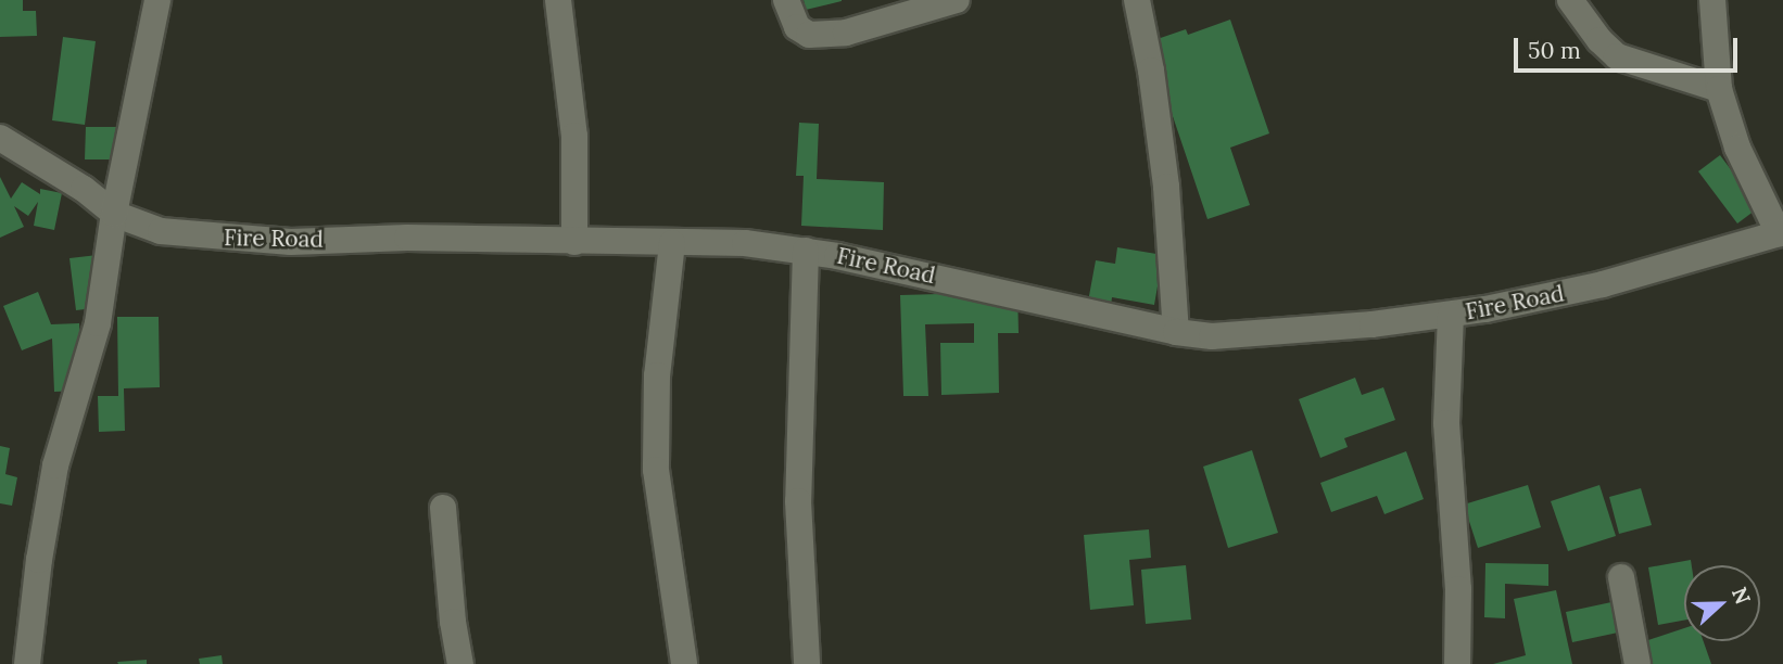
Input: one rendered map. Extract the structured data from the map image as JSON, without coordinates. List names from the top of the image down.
{
  "streets": {
    "street": ["Fire Road"]
  },
  "scale_bar": "50 m",
  "north": "right"
}
